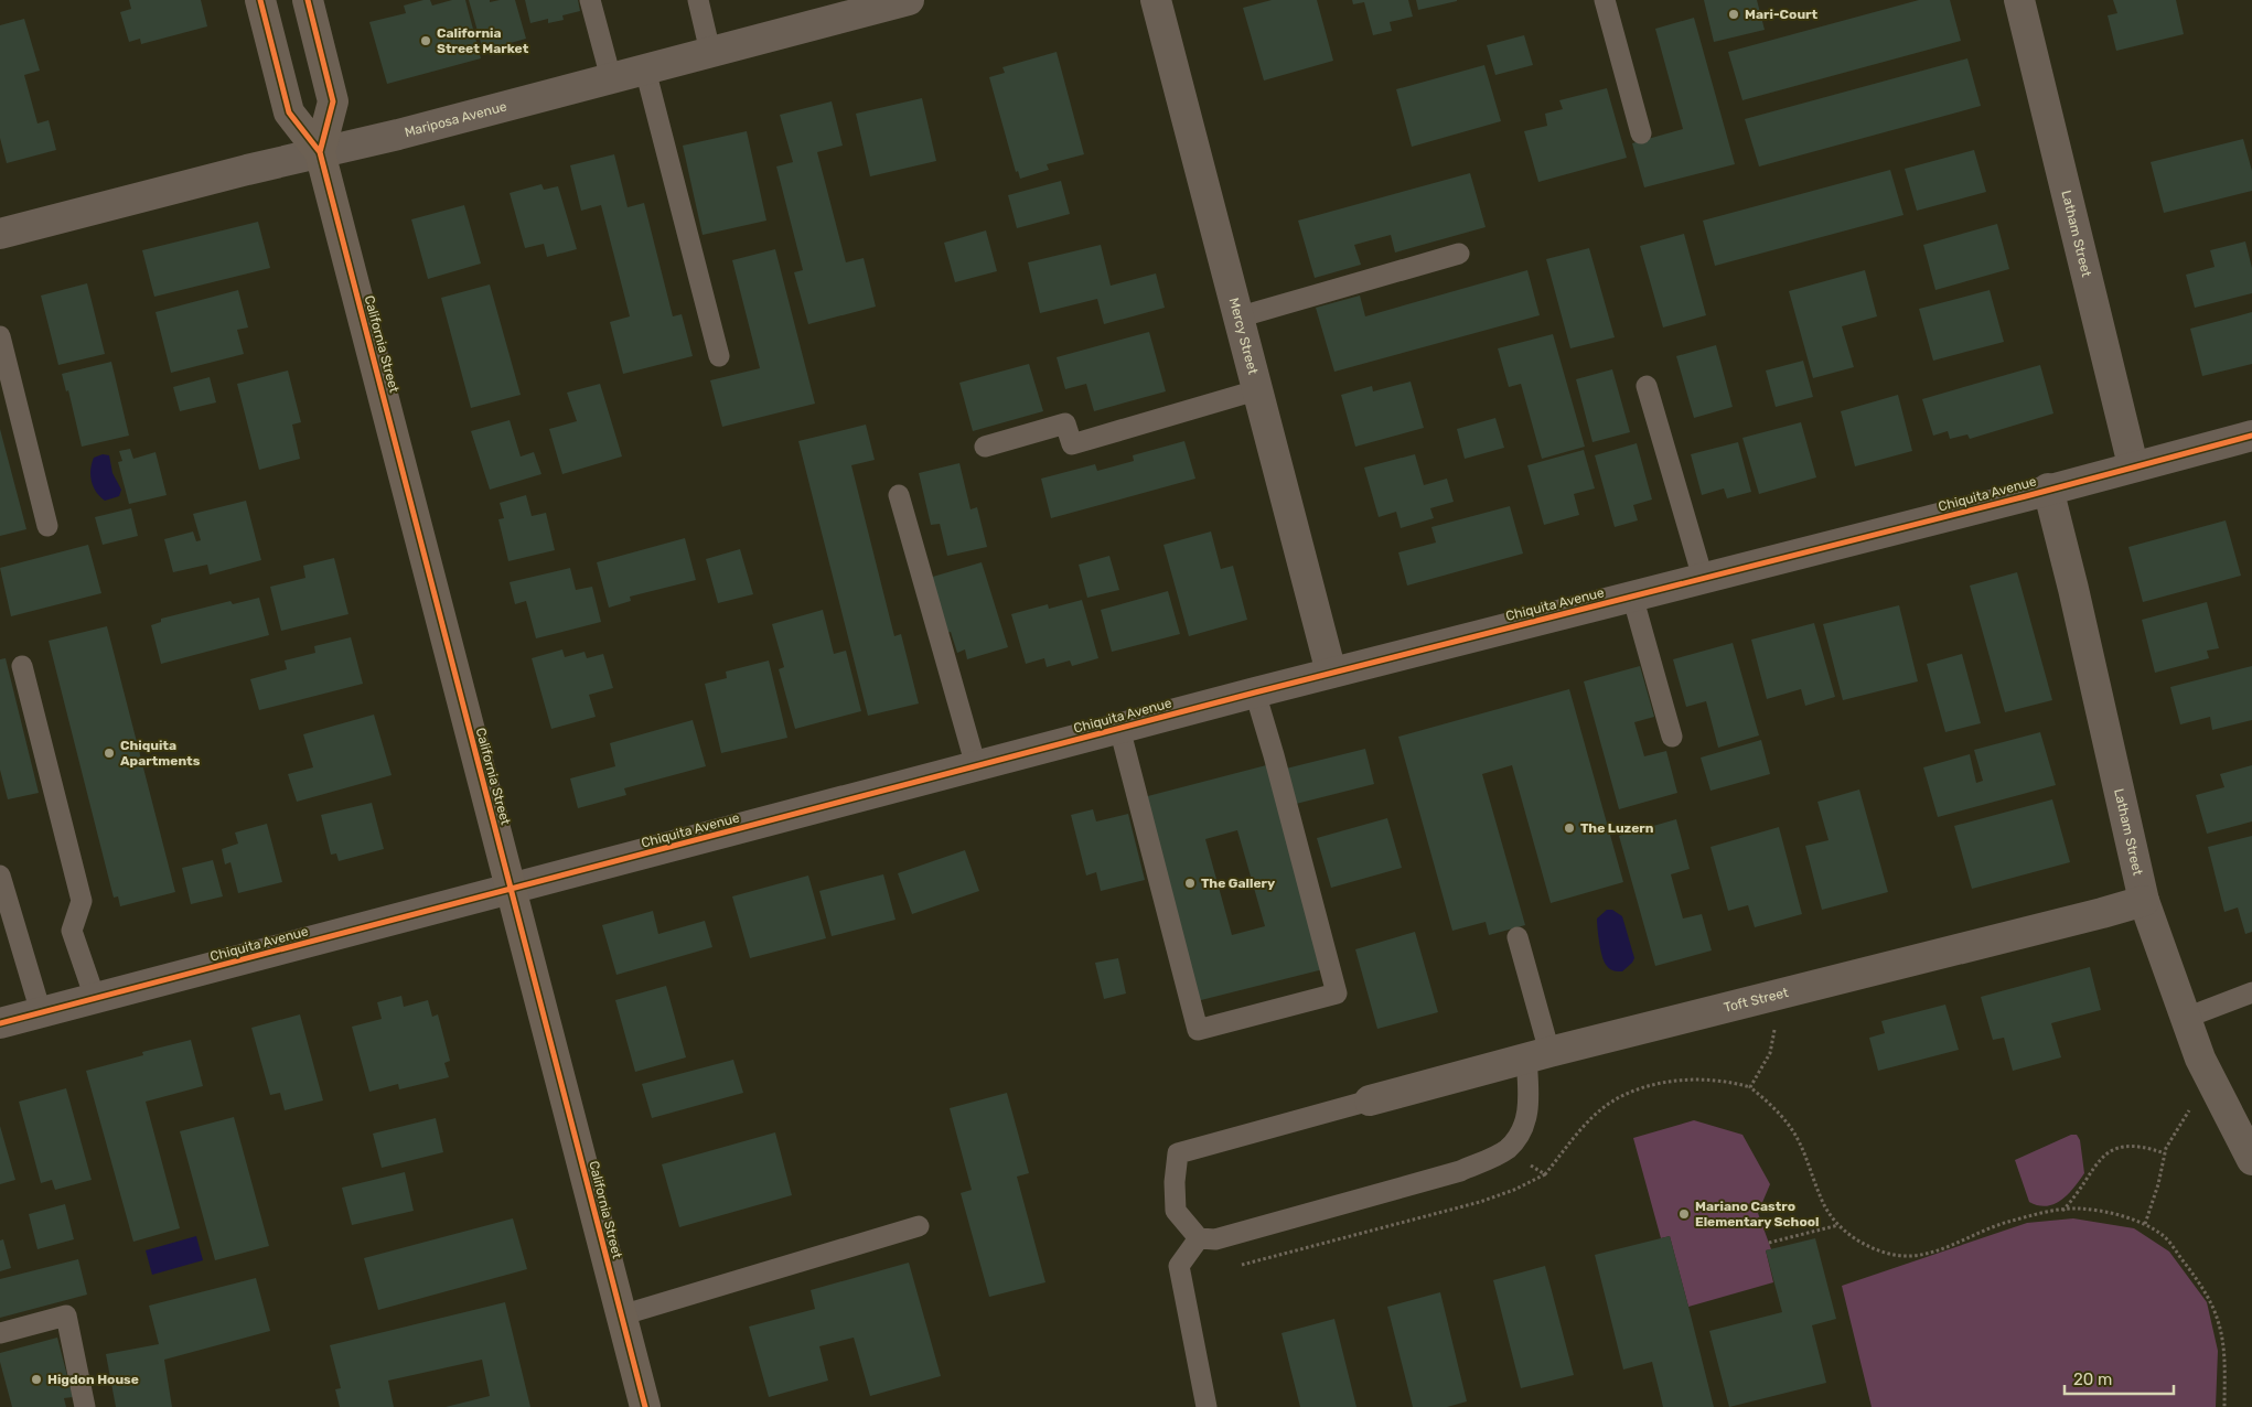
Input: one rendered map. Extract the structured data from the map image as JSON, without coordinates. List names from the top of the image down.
{
  "streets": {
    "main road": ["California Street"],
    "street": [
      "Mariposa Avenue",
      "Latham Street",
      "Mercy Street",
      "Chiquita Avenue",
      "Toft Street"
    ]
  },
  "crossings": [
    ["Mariposa Avenue", "California Street"],
    ["Latham Street", "Chiquita Avenue"],
    ["Latham Street", "Toft Street"],
    ["Mercy Street", "Chiquita Avenue"],
    ["California Street", "Chiquita Avenue"]
  ],
  "places": [
    "Mari-Court",
    "California Street Market",
    "Chiquita Apartments",
    "The Luzern",
    "The Gallery",
    "Mariano Castro Elementary School",
    "Higdon House"
  ],
  "scale_bar": "20 m"
}
